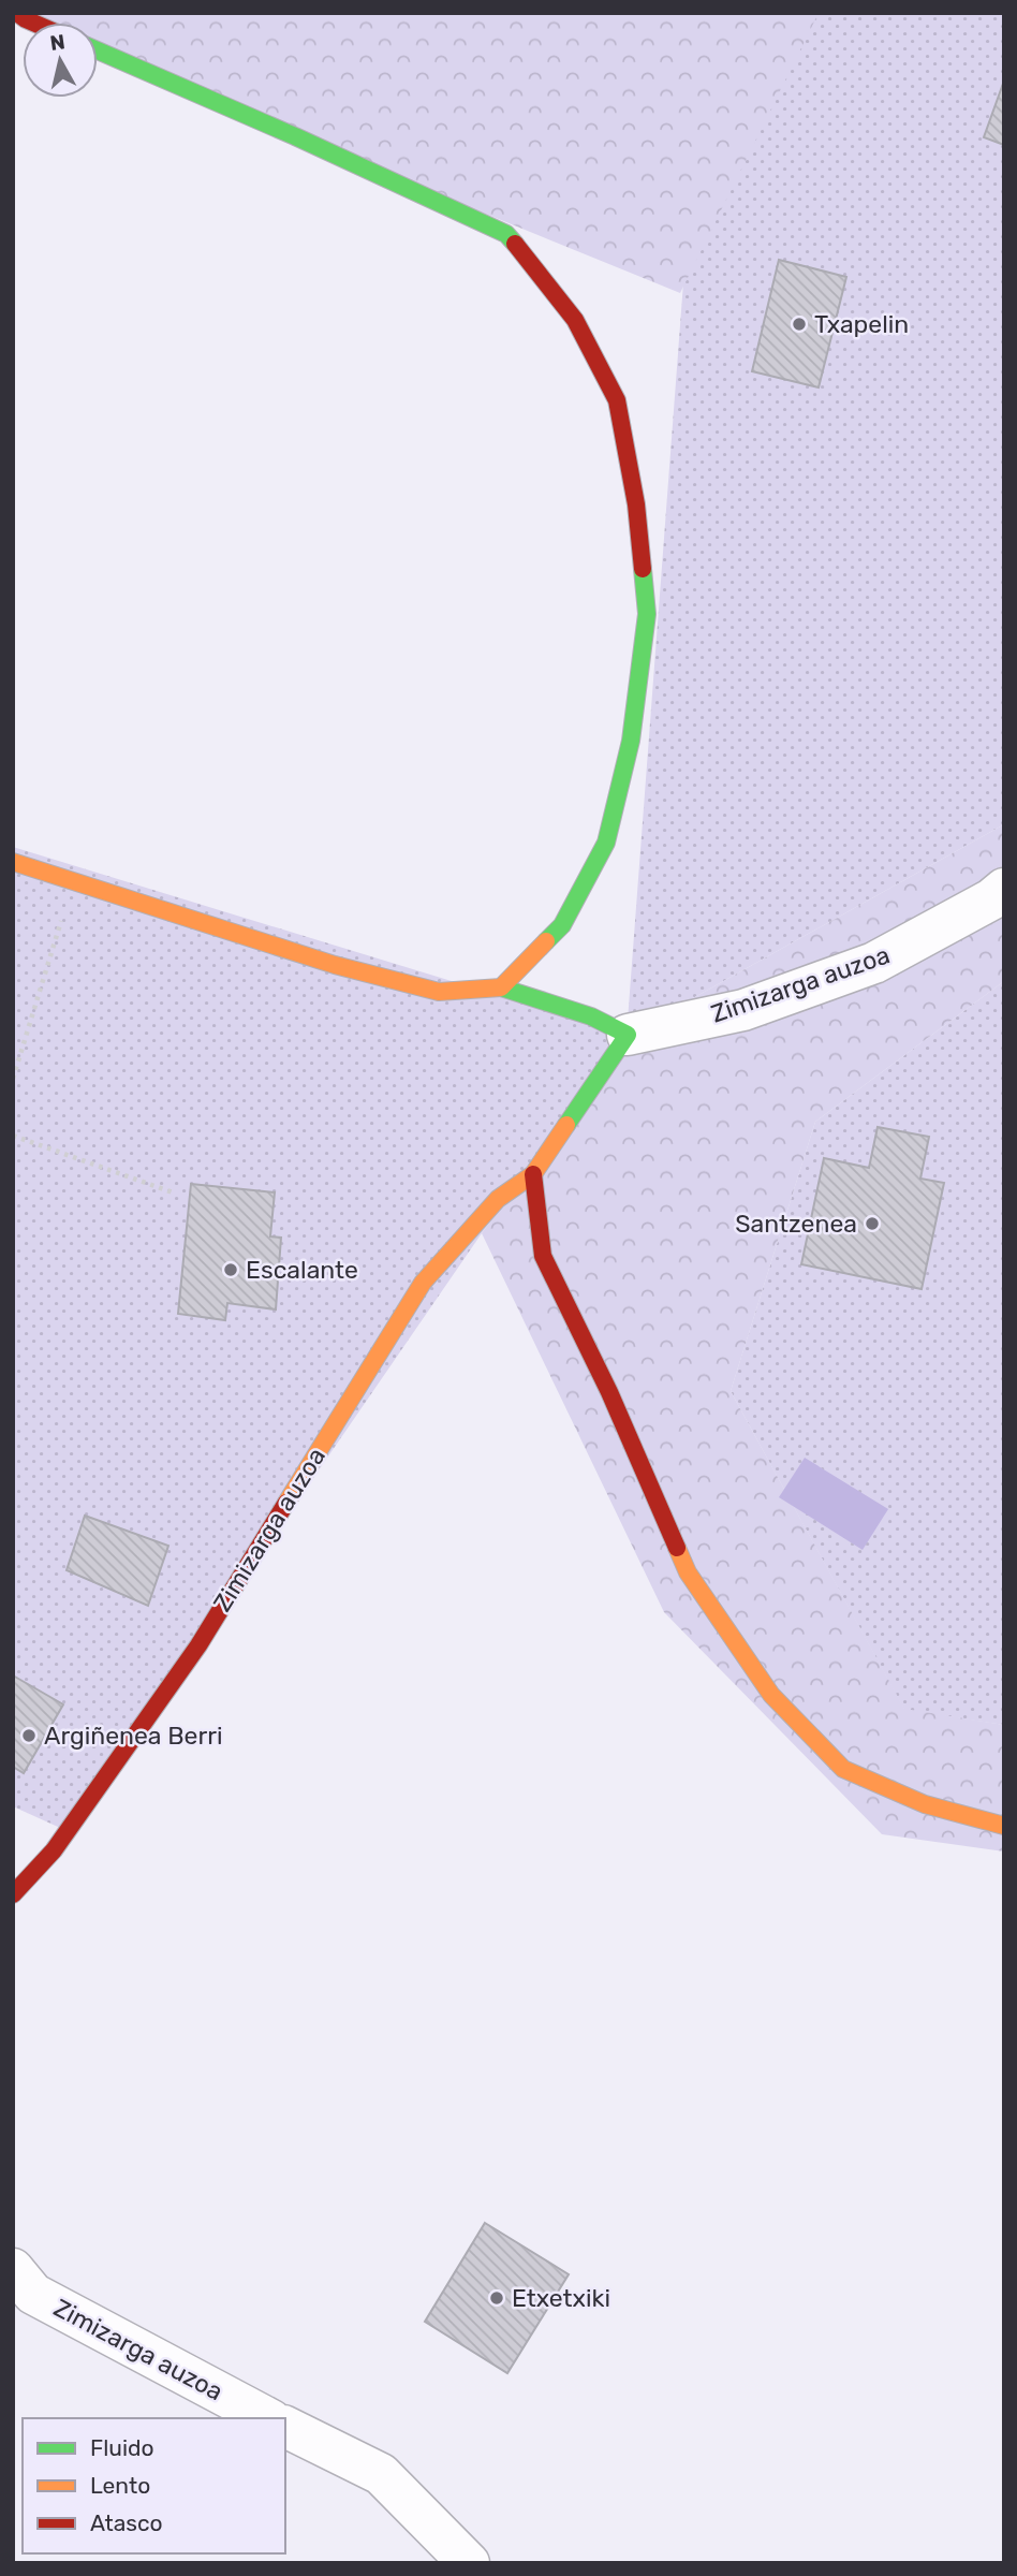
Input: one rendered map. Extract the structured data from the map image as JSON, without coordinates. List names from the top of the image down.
{
  "streets": {
    "street": ["Zimizarga auzoa"]
  },
  "places": [
    "Txapelin",
    "Santzenea",
    "Escalante",
    "Argiñenea Berri",
    "Etxetxiki"
  ],
  "legend": ["Fluido", "Lento", "Atasco"],
  "north": "top"
}
